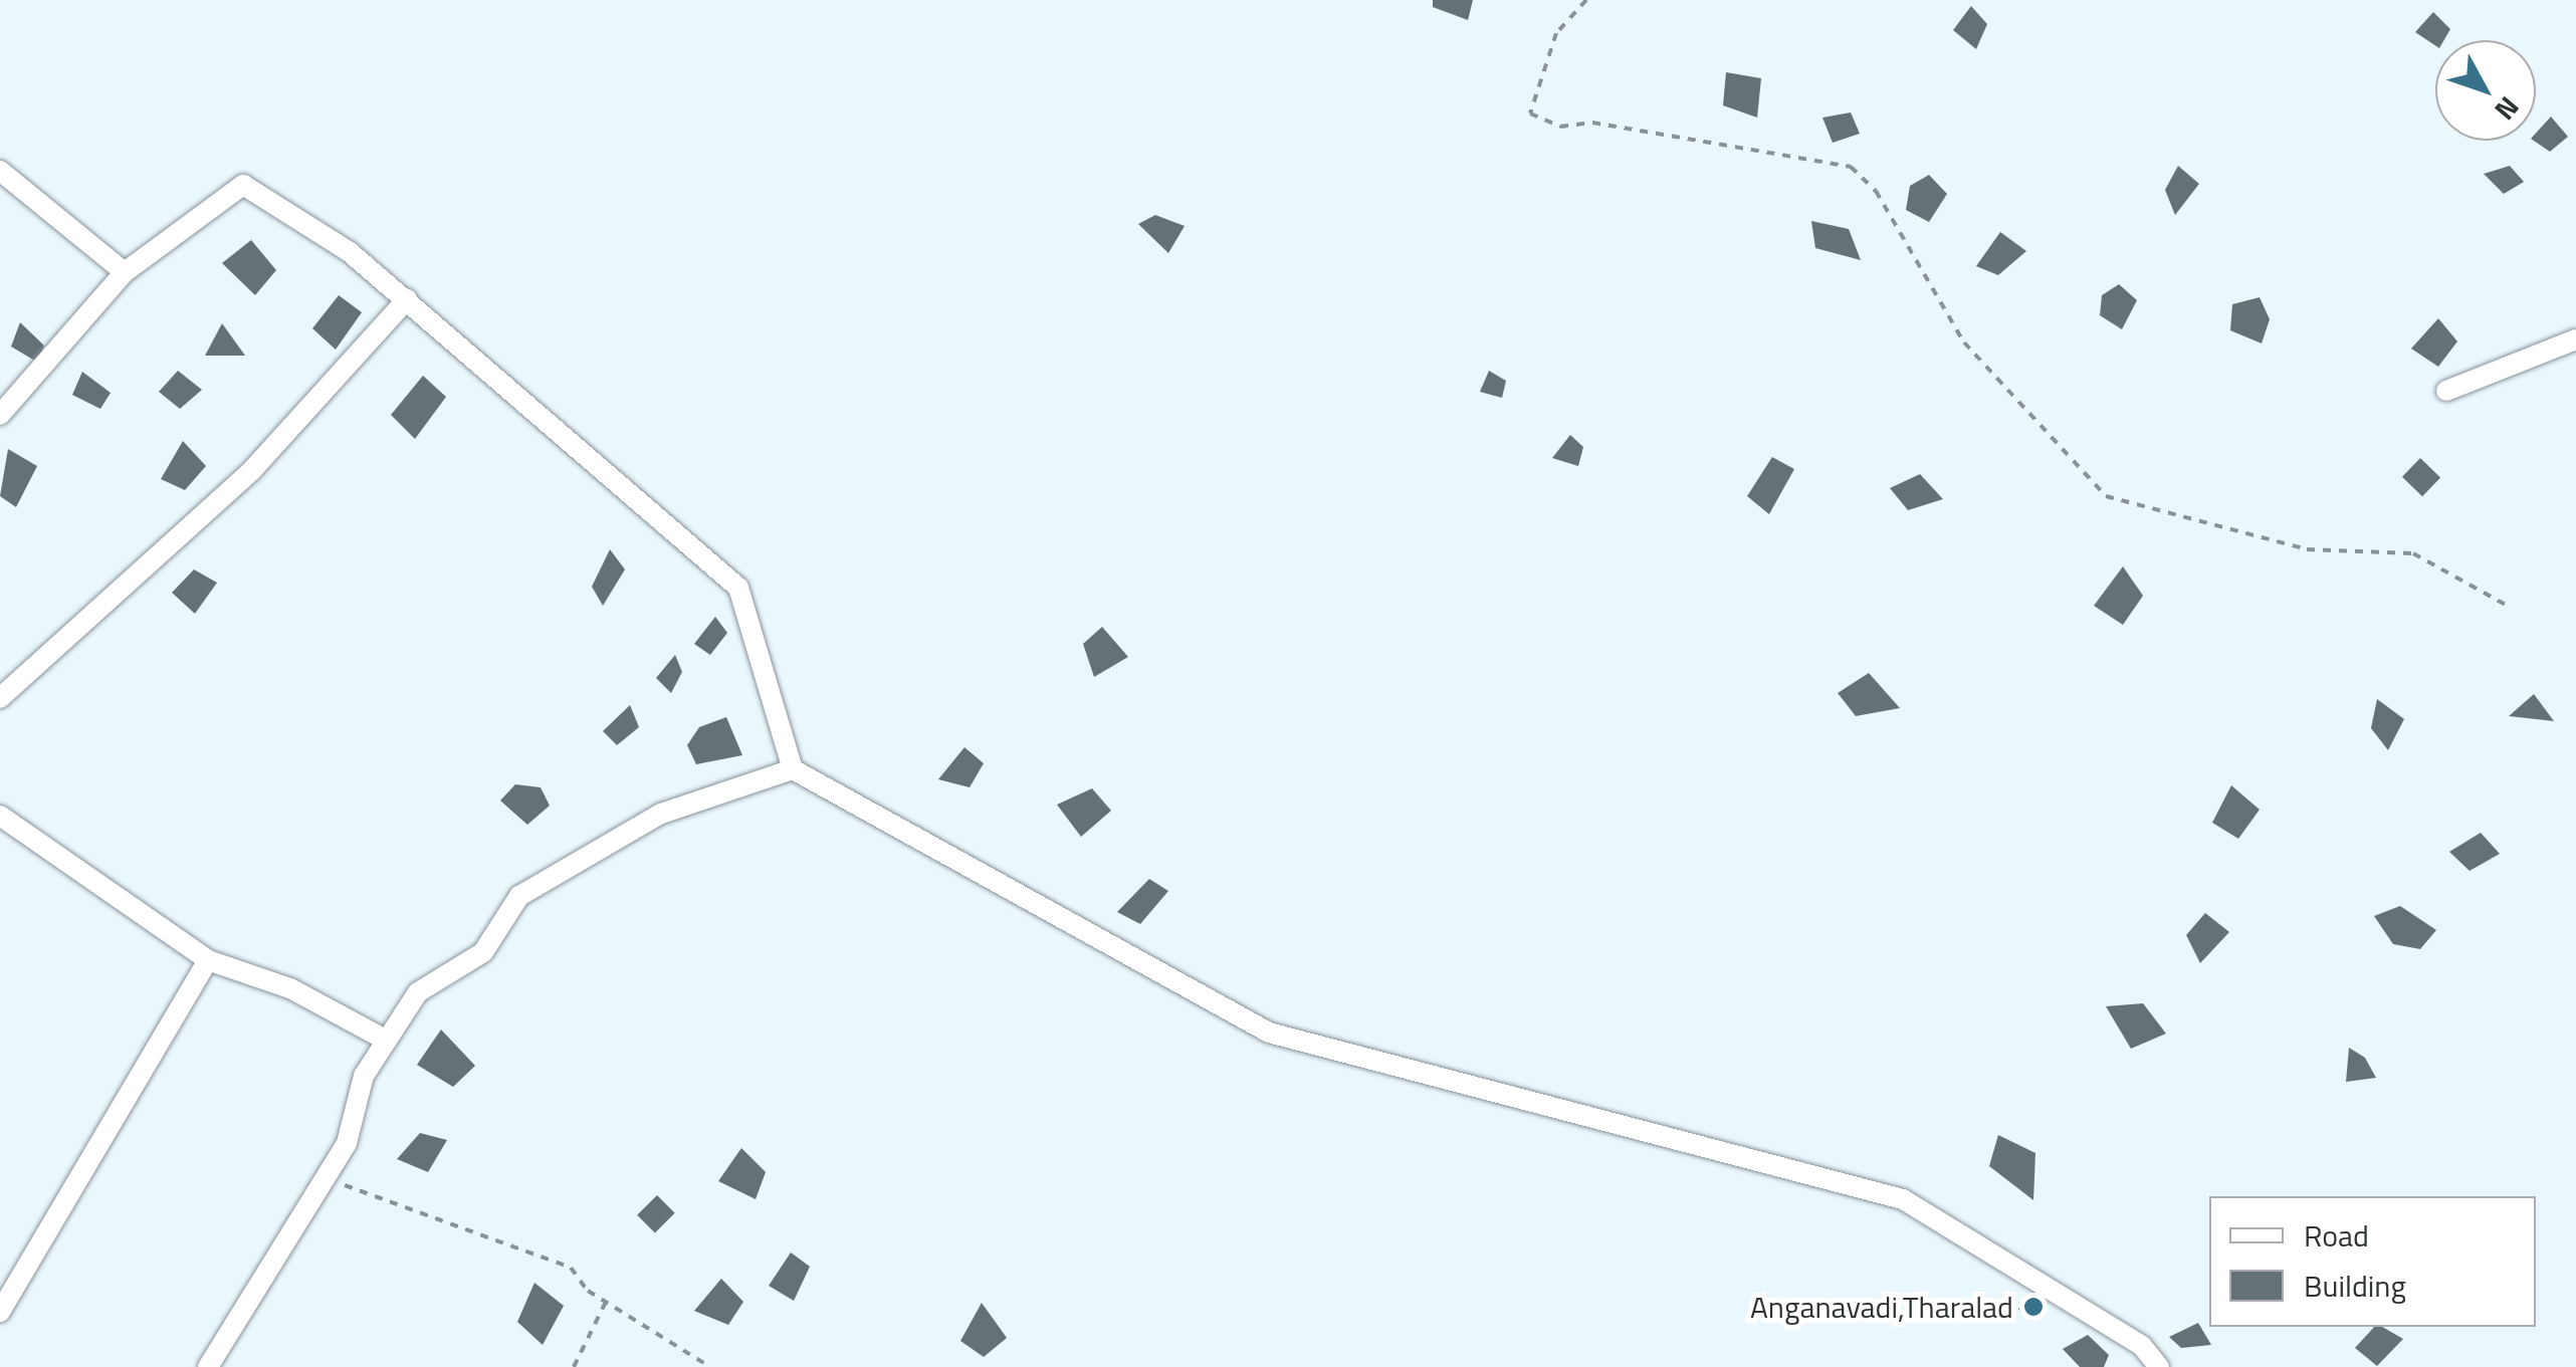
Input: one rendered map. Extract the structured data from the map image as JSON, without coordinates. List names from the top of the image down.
{
  "places": ["Anganavadi,Tharalad"],
  "legend": ["Road", "Building"],
  "north": "bottom right"
}
